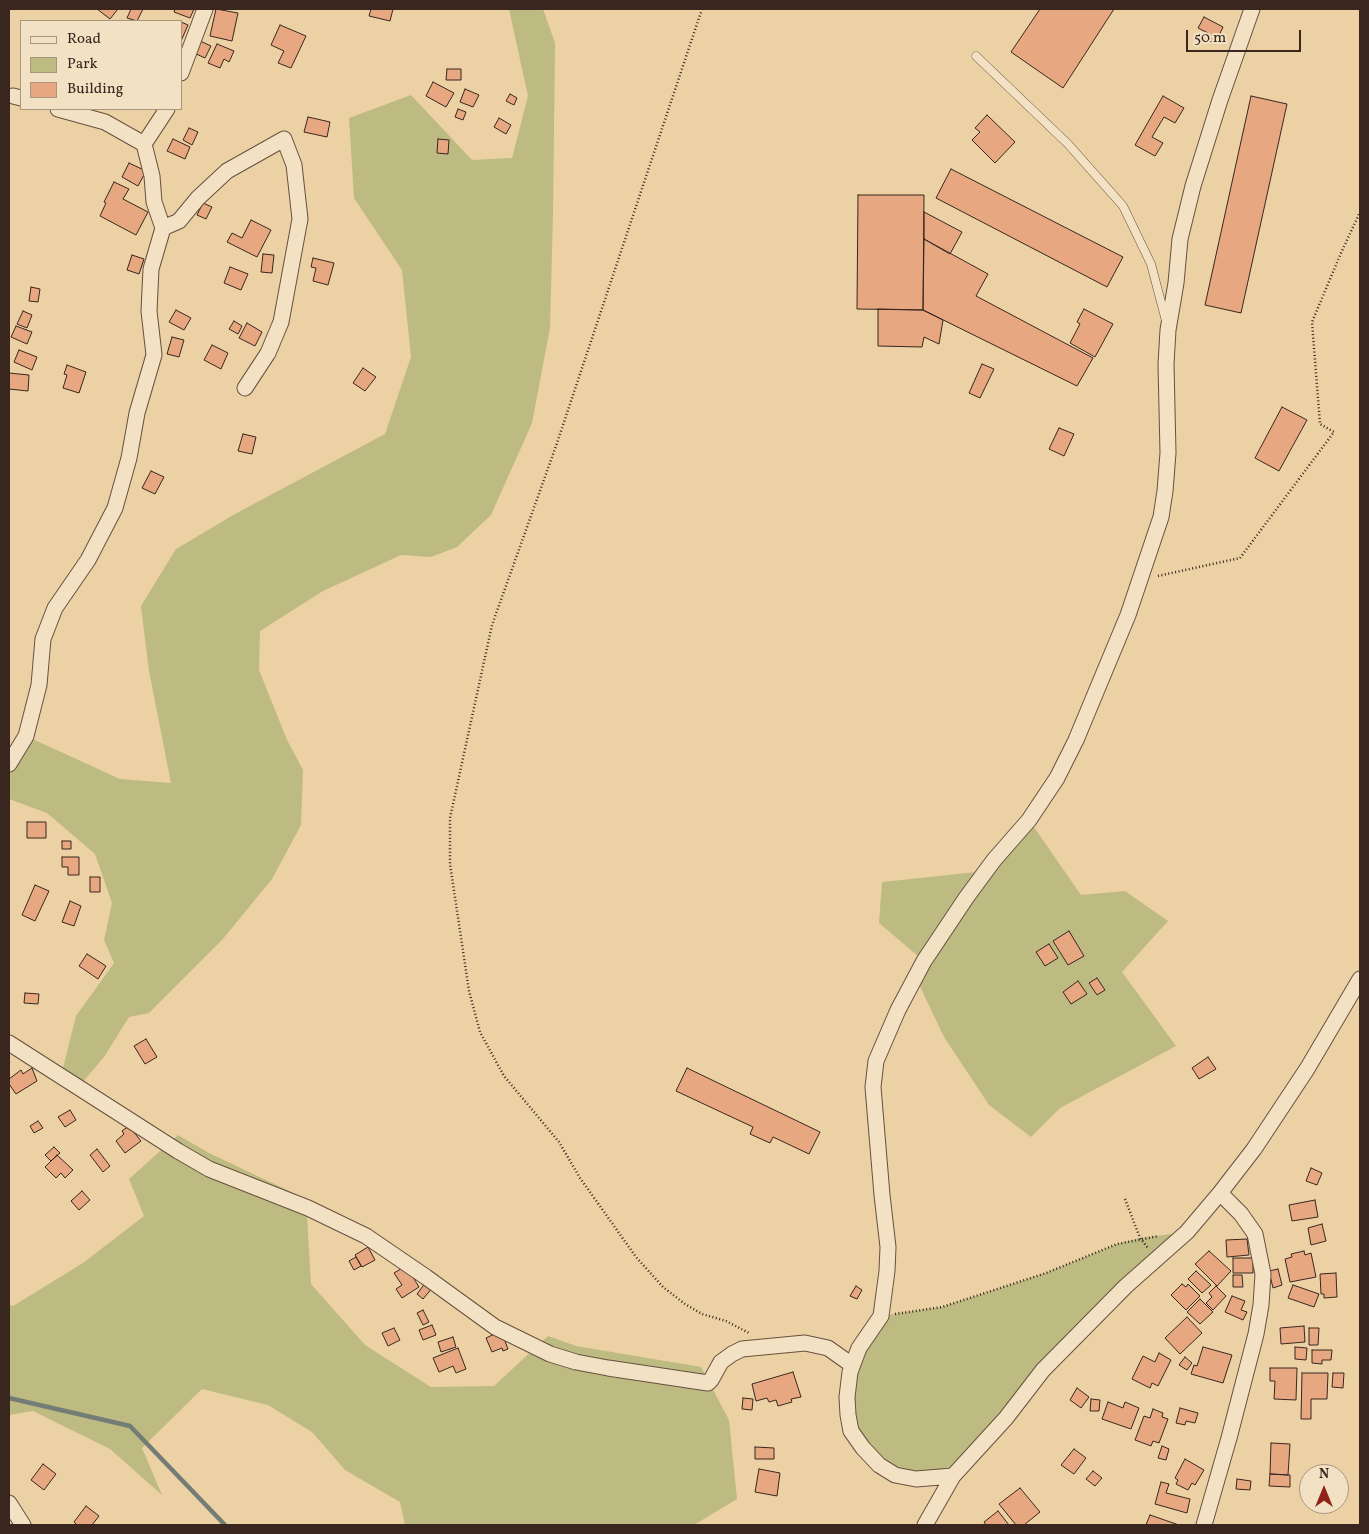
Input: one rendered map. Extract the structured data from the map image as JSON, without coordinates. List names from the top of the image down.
{
  "legend": ["Road", "Park", "Building"],
  "scale_bar": "50 m",
  "north": "top"
}
